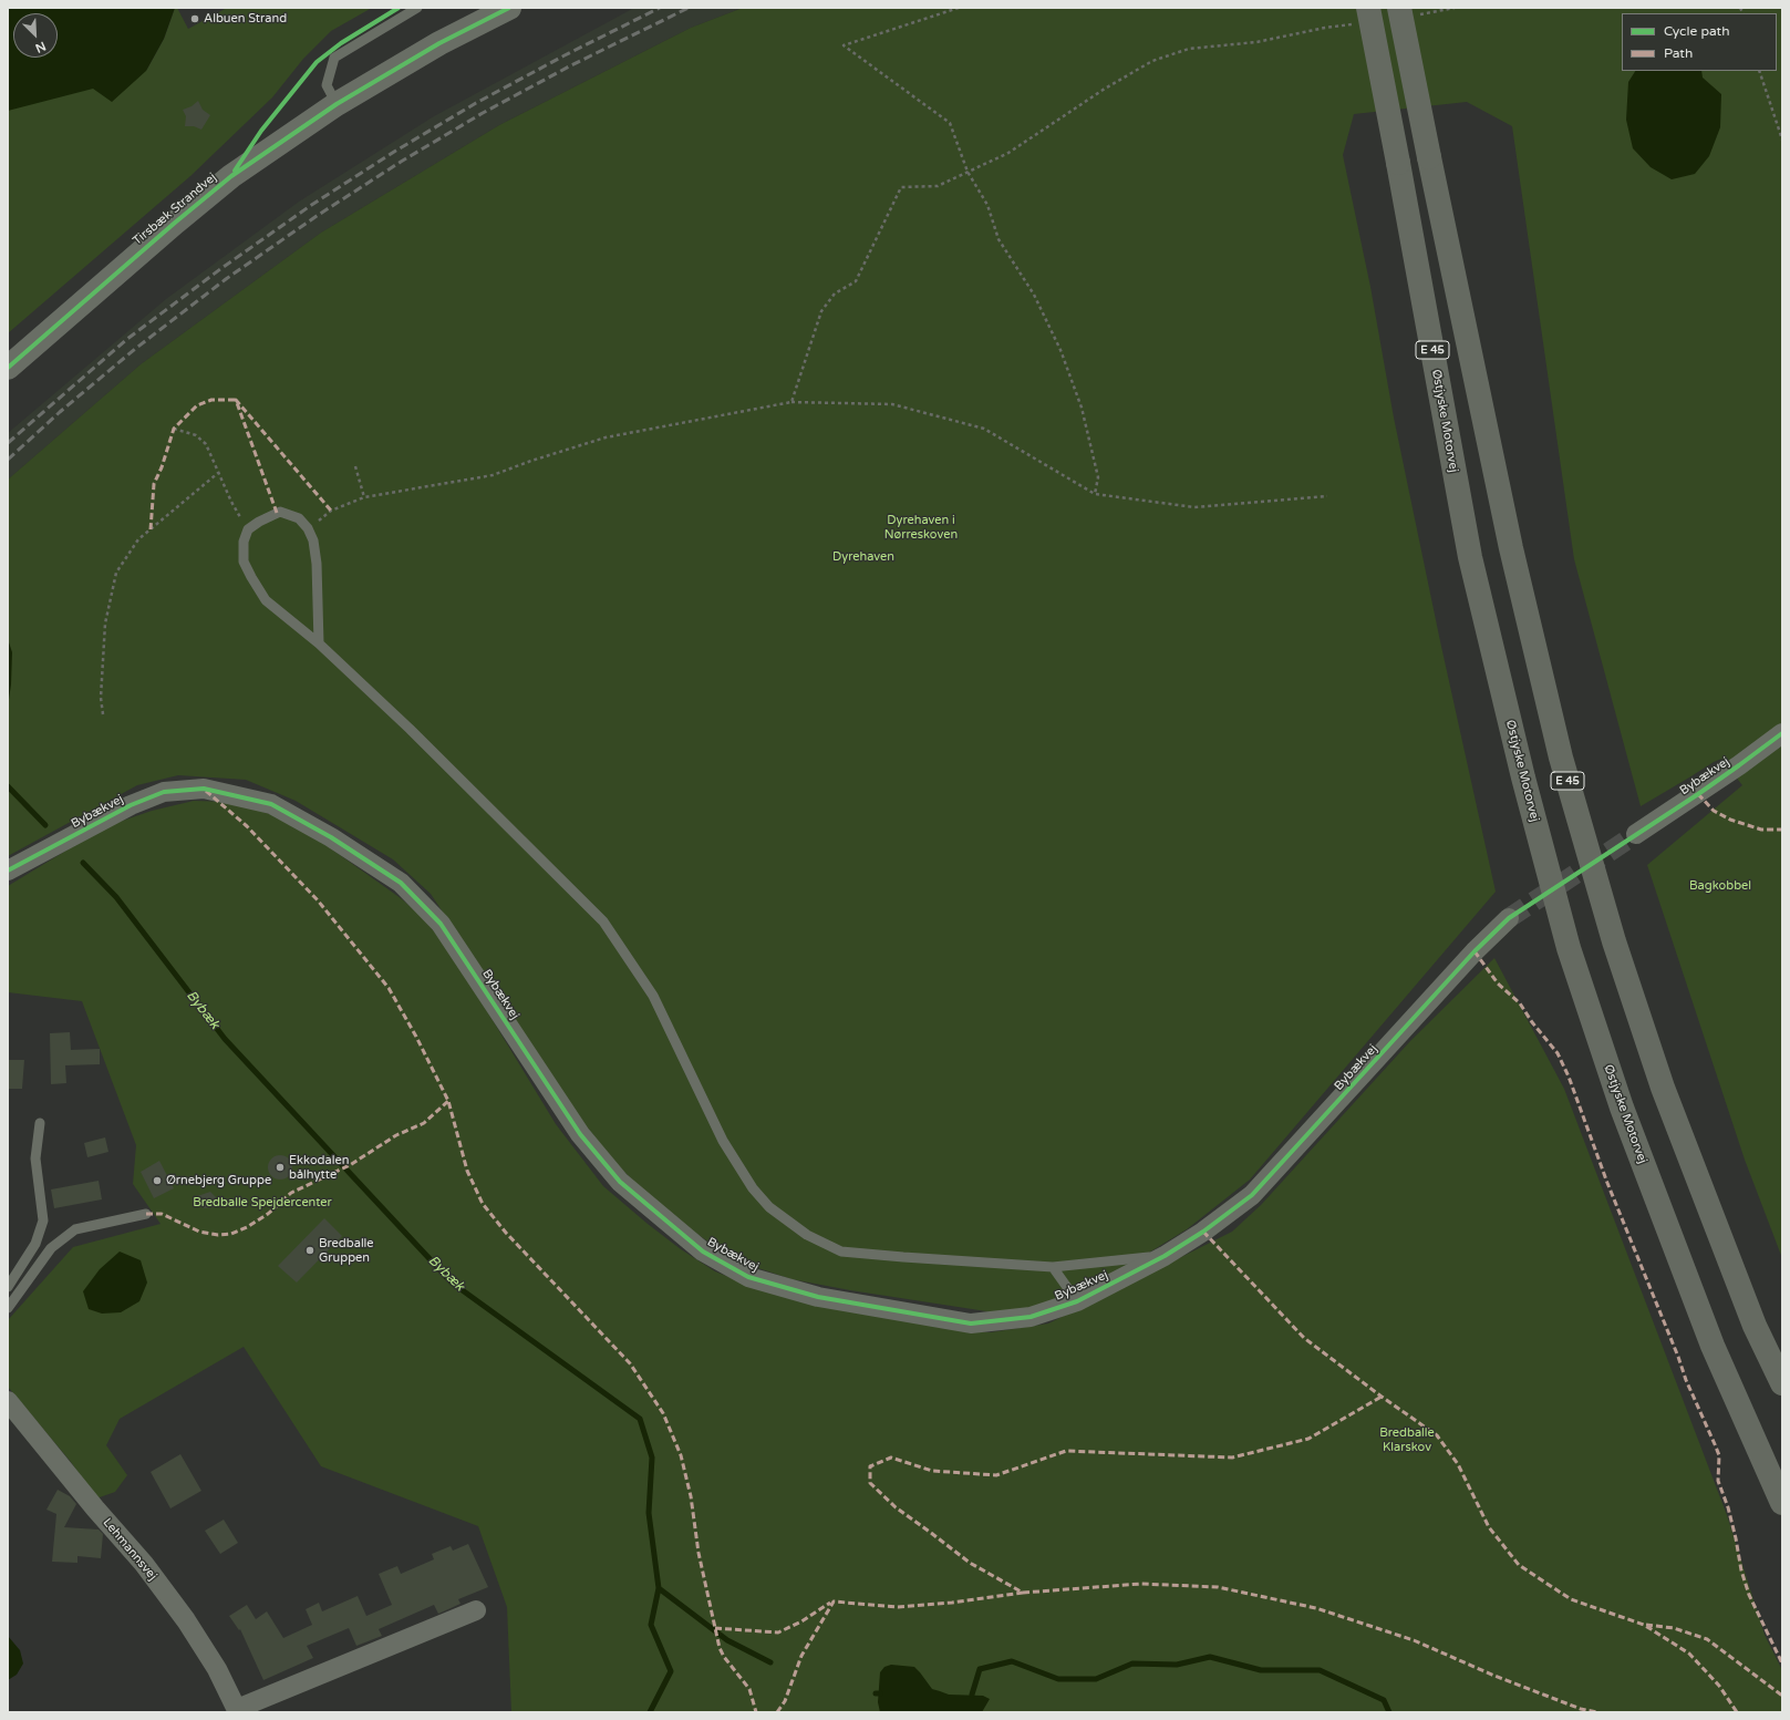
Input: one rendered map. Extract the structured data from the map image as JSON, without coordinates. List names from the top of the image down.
{
  "streets": {
    "highway": ["E 45", "Østjyske Motorvej"],
    "street": ["Tirsbæk Strandvej", "Bybækvej", "Lehmannsvej"]
  },
  "water": ["Bybæk"],
  "parks": [
    "Dyrehaven i Nørreskoven",
    "Dyrehaven",
    "Bagkobbel",
    "Bredballe Spejdercenter",
    "Bredballe Klarskov"
  ],
  "places": [
    "Albuen Strand",
    "Ekkodalen bålhytte",
    "Ørnebjerg Gruppe",
    "Bredballe Gruppen"
  ],
  "legend": ["Cycle path", "Path"],
  "north": "bottom right"
}
